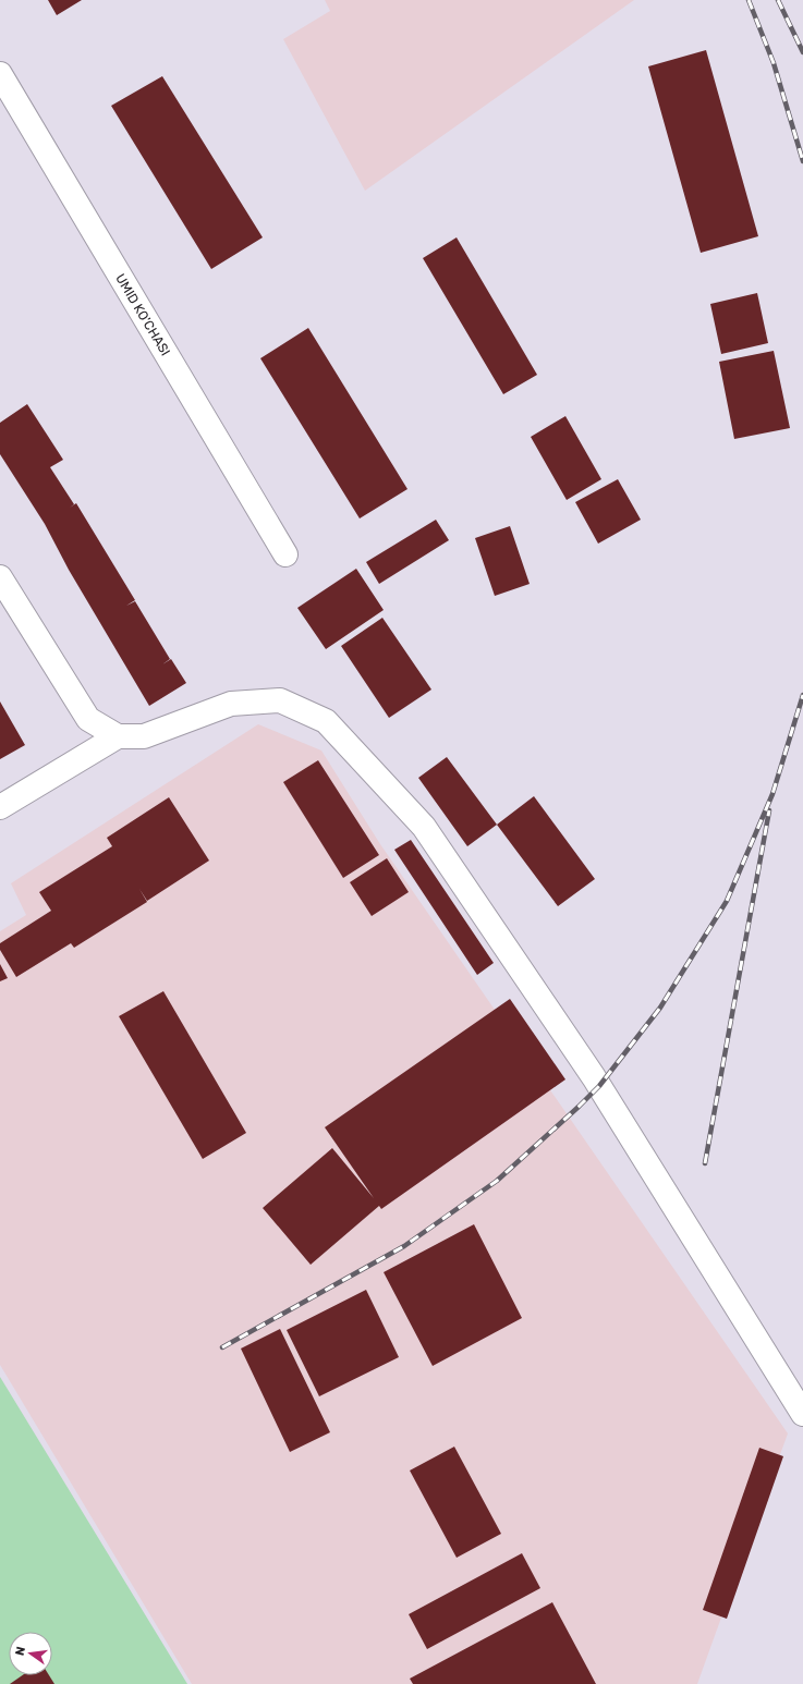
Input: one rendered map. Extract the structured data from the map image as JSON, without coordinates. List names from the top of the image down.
{
  "streets": {
    "street": ["UMID KO'CHASI"]
  },
  "north": "left"
}
